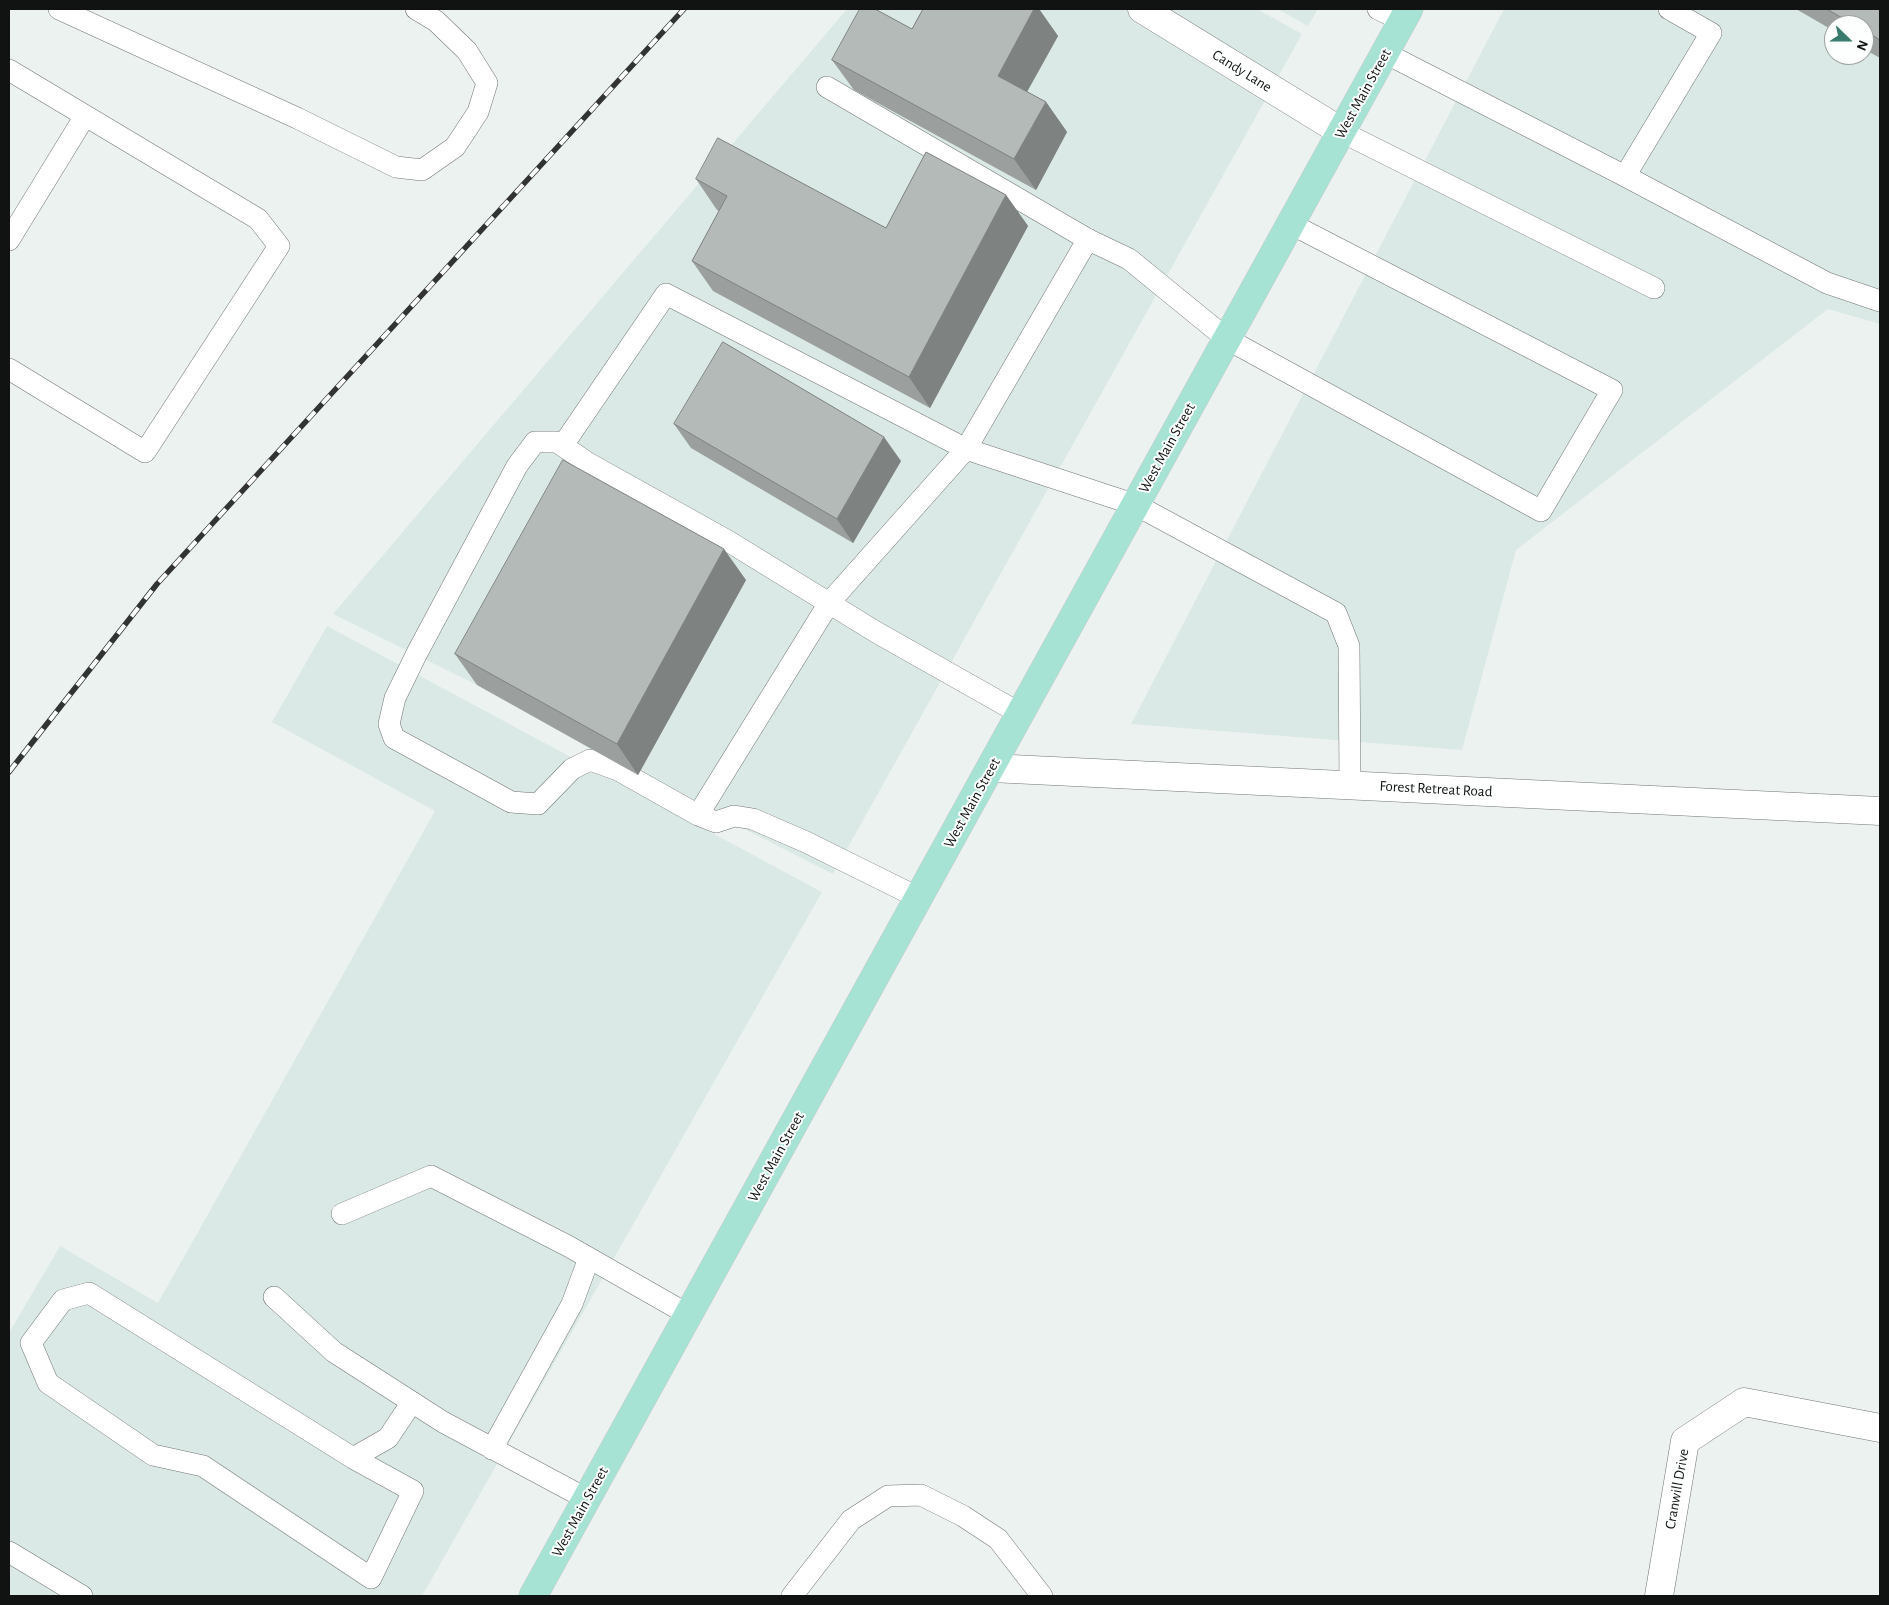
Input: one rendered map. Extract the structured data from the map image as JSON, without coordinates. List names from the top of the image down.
{
  "streets": {
    "main road": ["West Main Street"],
    "street": ["Candy Lane", "Forest Retreat Road", "Cranwill Drive"]
  },
  "crossings": [
    ["Candy Lane", "West Main Street"],
    ["West Main Street", "Forest Retreat Road"]
  ],
  "north": "right"
}
